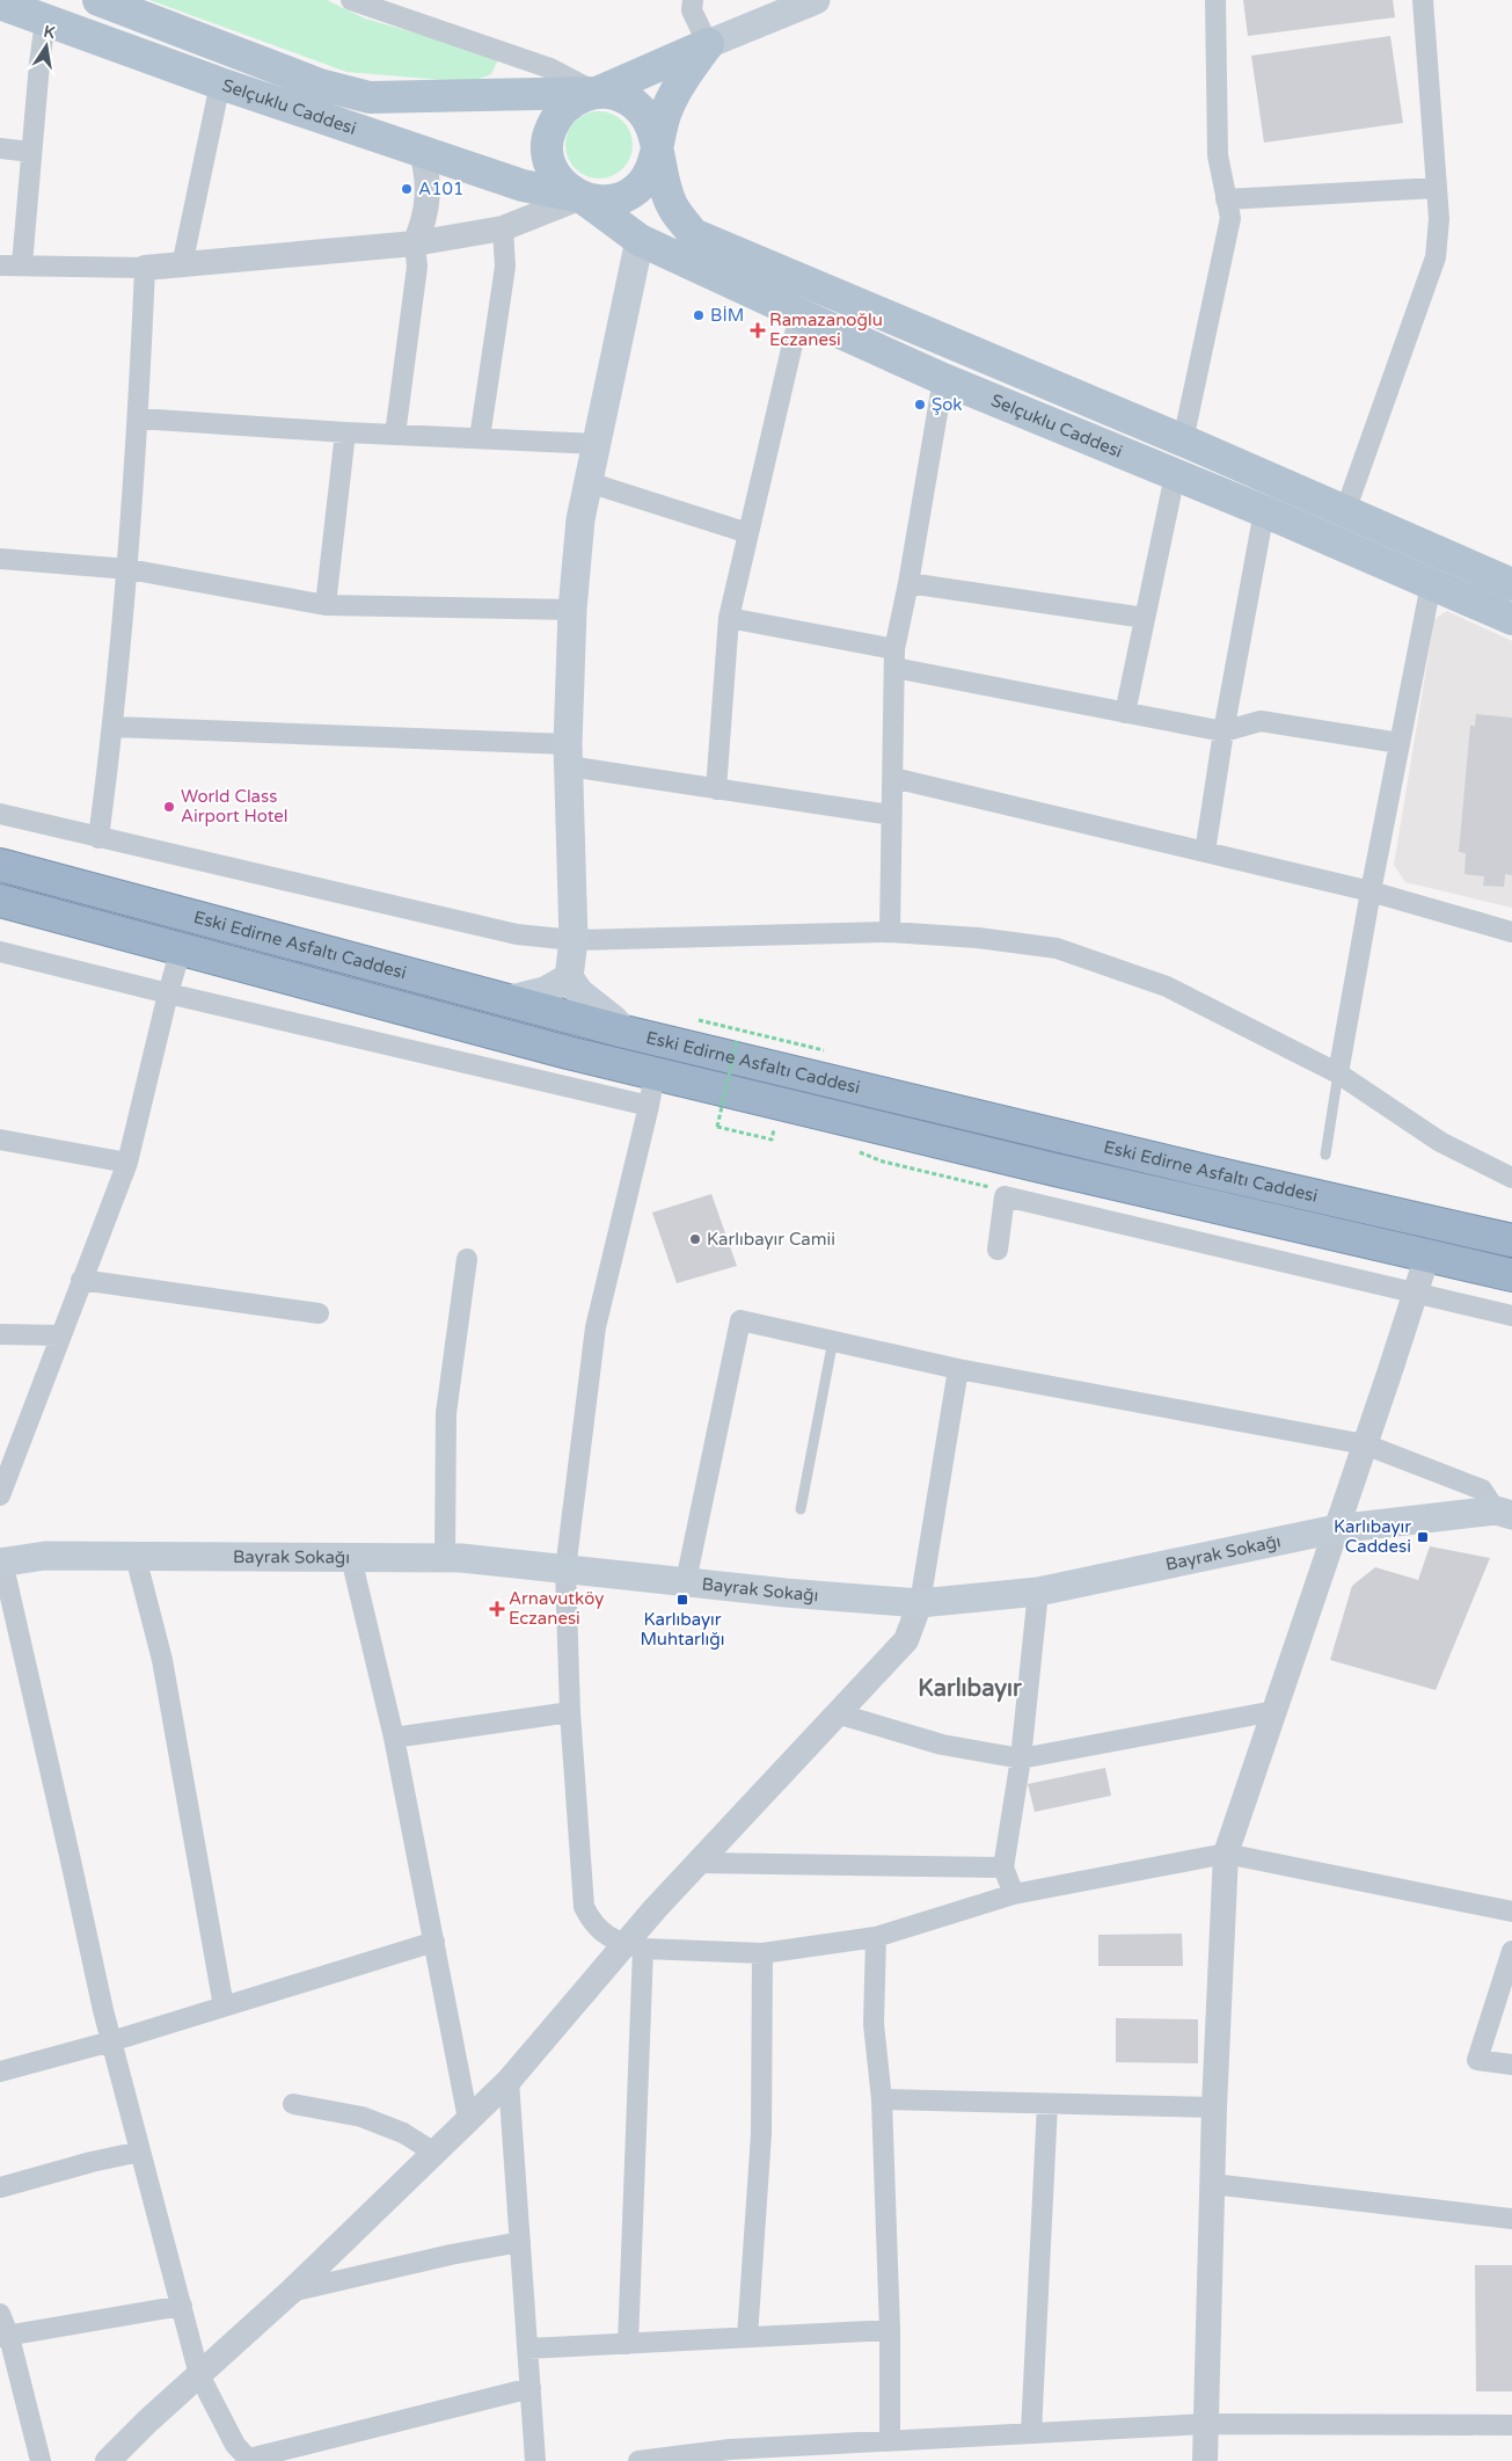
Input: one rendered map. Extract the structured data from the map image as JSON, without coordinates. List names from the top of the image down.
{
  "streets": {
    "highway": ["Eski Edirne Asfaltı Caddesi"],
    "main road": ["Selçuklu Caddesi", "Bayrak Sokağı"]
  },
  "districts": ["Karlıbayır"],
  "places": {
    "other": [
      "A101",
      "BİM",
      "Şok",
      "World Class Airport Hotel",
      "Karlıbayır Camii"
    ],
    "health": ["Ramazanoğlu Eczanesi", "Arnavutköy Eczanesi"],
    "transit": ["Karlıbayır Caddesi", "Karlıbayır Muhtarlığı"]
  },
  "north": "top"
}
